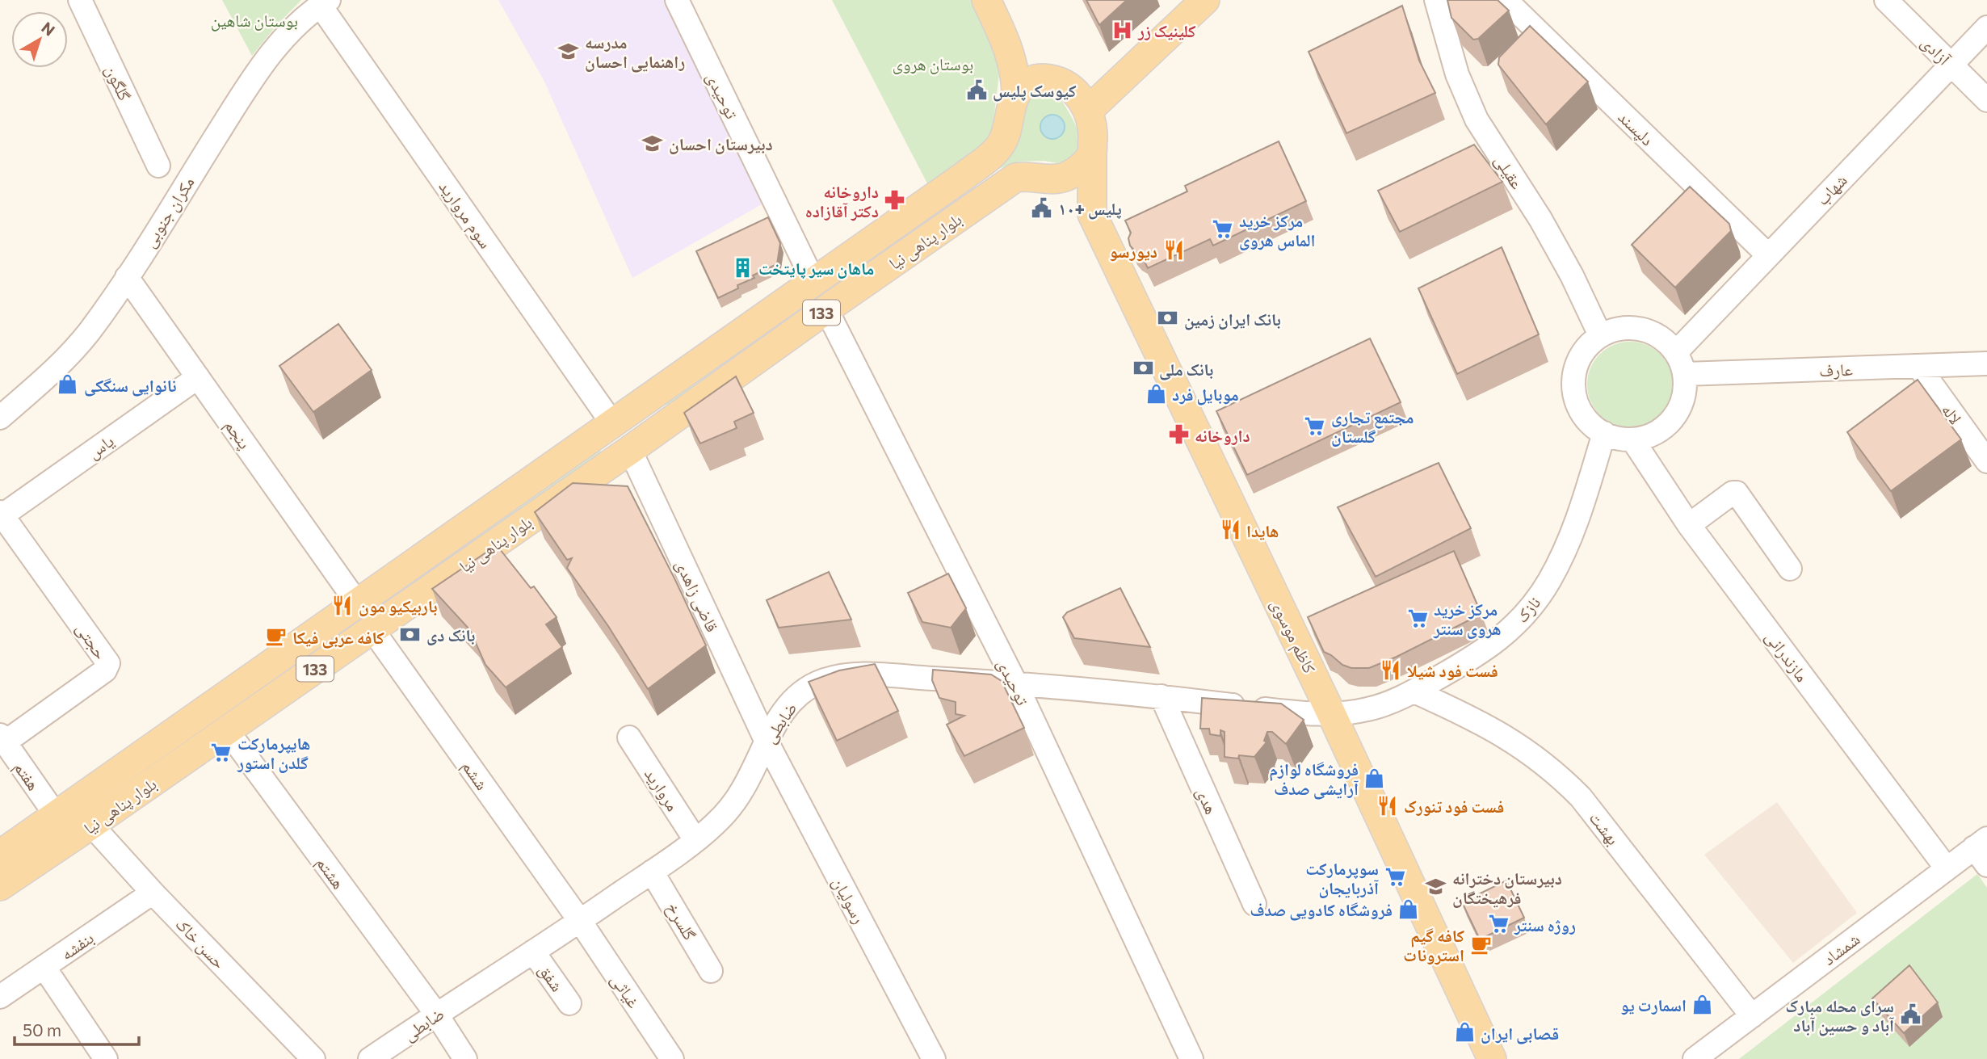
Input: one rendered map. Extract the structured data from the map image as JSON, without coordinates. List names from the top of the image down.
{
  "streets": {
    "main road": ["بلوار پناهی نیا", "133", "کاظم موسوی"],
    "street": [
      "آزادی",
      "گلگون",
      "توحیدی",
      "دلپسند",
      "عقیلی",
      "شهاب",
      "مکران جنوبی",
      "سوم مروارید",
      "عارف",
      "لاله",
      "پنجم",
      "یاس",
      "قاضی زاهدی",
      "نازک",
      "حجتی",
      "مازندرانی",
      "ضابطی",
      "ششم",
      "هفتم",
      "مروارید",
      "هدی",
      "بهشت",
      "هشتم",
      "رسولیان",
      "گلسرخ",
      "حسن خاک",
      "بنفشه",
      "شمشاد",
      "شفق",
      "غیاثی"
    ]
  },
  "crossings": [
    ["آزادی", "شهاب"],
    ["توحیدی", "بلوار پناهی نیا"],
    ["توحیدی", "ضابطی"],
    ["دلپسند", "شهاب"],
    ["عقیلی", "شهاب"],
    ["عقیلی", "عارف"],
    ["عقیلی", "نازک"],
    ["عقیلی", "مازندرانی"],
    ["شهاب", "عارف"],
    ["شهاب", "نازک"],
    ["شهاب", "مازندرانی"],
    ["مکران جنوبی", "سوم مروارید"],
    ["مکران جنوبی", "پنجم"],
    ["سوم مروارید", "بلوار پناهی نیا"],
    ["بلوار پناهی نیا", "قاضی زاهدی"],
    ["بلوار پناهی نیا", "کاظم موسوی"],
    ["بلوار پناهی نیا", "ششم"],
    ["بلوار پناهی نیا", "هفتم"],
    ["بلوار پناهی نیا", "هشتم"],
    ["بلوار پناهی نیا", "حسن خاک"],
    ["عارف", "لاله"],
    ["عارف", "نازک"],
    ["عارف", "مازندرانی"],
    ["پنجم", "یاس"],
    ["یاس", "حجتی"],
    ["قاضی زاهدی", "ضابطی"],
    ["قاضی زاهدی", "رسولیان"],
    ["نازک", "کاظم موسوی"],
    ["نازک", "مازندرانی"],
    ["نازک", "ضابطی"],
    ["نازک", "بهشت"],
    ["کاظم موسوی", "ضابطی"],
    ["حجتی", "هفتم"],
    ["مازندرانی", "شمشاد"],
    ["ضابطی", "ششم"],
    ["ضابطی", "مروارید"],
    ["ضابطی", "هدی"],
    ["ضابطی", "هشتم"],
    ["ضابطی", "رسولیان"],
    ["ضابطی", "گلسرخ"],
    ["ضابطی", "شفق"],
    ["ضابطی", "غیاثی"],
    ["ششم", "غیاثی"],
    ["بهشت", "شمشاد"],
    ["حسن خاک", "بنفشه"]
  ],
  "parks": ["بوستان شاهین", "بوستان هروی"],
  "places": {
    "hospital": ["کلینیک زر"],
    "school or university": ["مدرسه راهنمایی احسان", "دبیرستان احسان", "دبیرستان دخترانه فرهیختگان"],
    "public building": ["کیوسک پلیس", "پلیس +۱۰", "سرای محله مبارک آباد و حسین آباد"],
    "pharmacy": ["داروخانه دکتر آقازاده", "داروخانه"],
    "supermarket": [
      "مرکز خرید الماس هروی",
      "مجتمع تجاری گلستان",
      "مرکز خرید هروی سنتر",
      "هایپرمارکت گلدن استور",
      "سوپرمارکت آذربایجان",
      "روژه سنتر"
    ],
    "restaurant": [
      "دیورسو",
      "هایدا",
      "باربیکیو مون",
      "فست فود شیلا",
      "فست فود تنورک"
    ],
    "building": ["ماهان سیر پایتخت"],
    "bank": ["بانک ایران زمین", "بانک ملی", "بانک دی"],
    "shop": [
      "نانوایی سنگکی",
      "موبایل فرد",
      "فروشگاه لوازم آرایشی صدف",
      "فروشگاه کادویی صدف",
      "اسمارت یو",
      "قصابی ایران"
    ],
    "cafe": ["کافه عربی فیکا", "کافه گیم استرونات"]
  },
  "scale_bar": "50 m",
  "north": "top right"
}
